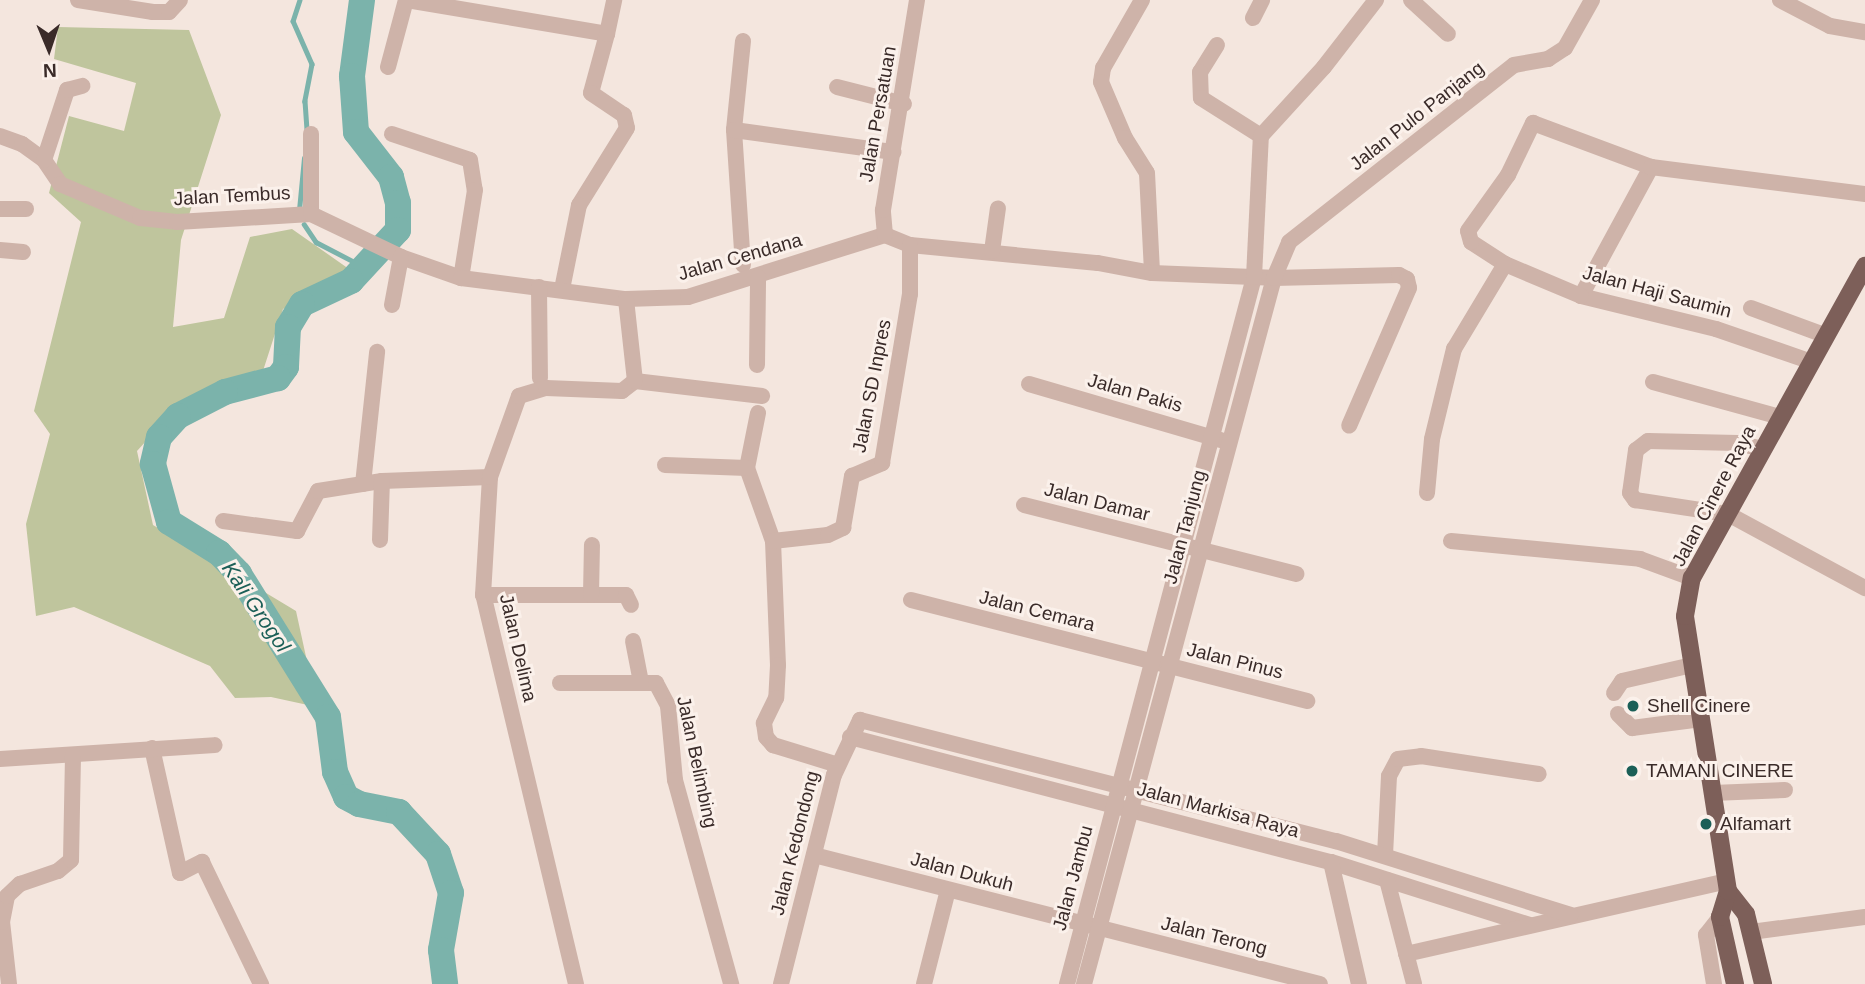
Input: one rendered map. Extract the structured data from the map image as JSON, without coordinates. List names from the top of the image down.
{
  "streets": {
    "main road": ["Jalan Cinere Raya"],
    "street": [
      "Jalan Persatuan",
      "Jalan Pulo Panjang",
      "Jalan Tembus",
      "Jalan Cendana",
      "Jalan Haji Saumin",
      "Jalan SD Inpres",
      "Jalan Pakis",
      "Jalan Damar",
      "Jalan Tanjung",
      "Jalan Cemara",
      "Jalan Delima",
      "Jalan Pinus",
      "Jalan Belimbing",
      "Jalan Markisa Raya",
      "Jalan Kedondong",
      "Jalan Dukuh",
      "Jalan Jambu",
      "Jalan Terong"
    ]
  },
  "crossings": [
    ["Jalan Persatuan", "Jalan Cendana"],
    ["Jalan Pulo Panjang", "Jalan Tanjung"],
    ["Jalan Tembus", "Jalan Cendana"],
    ["Jalan Haji Saumin", "Jalan Cinere Raya"],
    ["Jalan Pakis", "Jalan Tanjung"],
    ["Jalan Damar", "Jalan Tanjung"],
    ["Jalan Tanjung", "Jalan Cemara"],
    ["Jalan Tanjung", "Jalan Pinus"],
    ["Jalan Tanjung", "Jalan Markisa Raya"],
    ["Jalan Tanjung", "Jalan Jambu"],
    ["Jalan Cemara", "Jalan Pinus"],
    ["Jalan Markisa Raya", "Jalan Kedondong"],
    ["Jalan Markisa Raya", "Jalan Jambu"],
    ["Jalan Kedondong", "Jalan Dukuh"],
    ["Jalan Dukuh", "Jalan Jambu"],
    ["Jalan Dukuh", "Jalan Terong"],
    ["Jalan Jambu", "Jalan Terong"]
  ],
  "water": ["Kali Grogol"],
  "places": ["Shell Cinere", "TAMANI CINERE", "Alfamart"],
  "north": "bottom"
}
